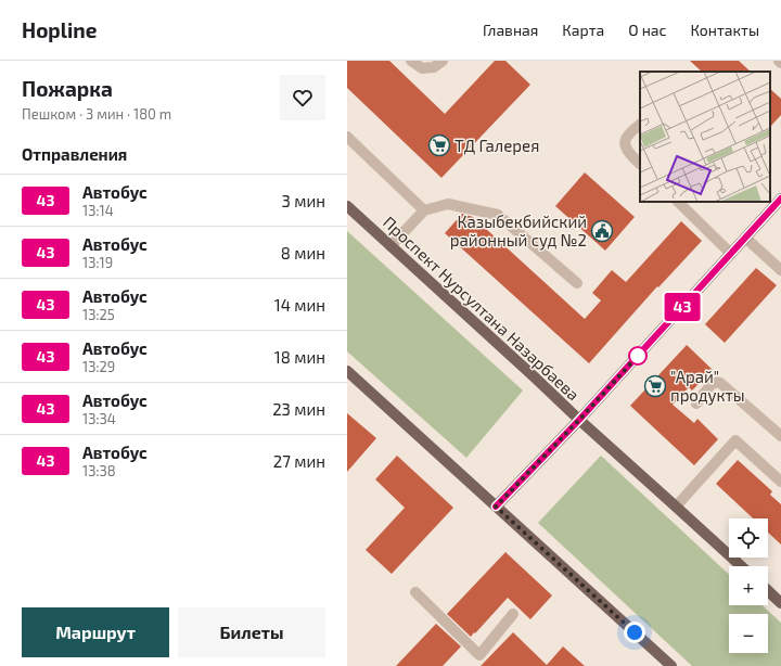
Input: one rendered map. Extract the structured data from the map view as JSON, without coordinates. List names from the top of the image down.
{
  "streets": {
    "main road": ["Проспект Нурсултана Назарбаева"]
  },
  "places": {
    "supermarket": ["ТД Галерея", "\"Арай\" продукты"],
    "public building": ["Казыбекбийский районный суд №2"]
  },
  "lines": ["bus line 43"],
  "page": {
    "header": "Hopline",
    "nav": [
      "Главная",
      "Карта",
      "О нас",
      "Контакты"
    ],
    "heading": [
      ["Пожарка", "Пешком · 3 мин · 180 m"],
      "Отправления"
    ],
    "on_map": "43",
    "list": [
      {
        "mark": "43",
        "name": "Автобус",
        "note": "13:14",
        "value": "3 мин"
      },
      {
        "mark": "43",
        "name": "Автобус",
        "note": "13:19",
        "value": "8 мин"
      },
      {
        "mark": "43",
        "name": "Автобус",
        "note": "13:25",
        "value": "14 мин"
      },
      {
        "mark": "43",
        "name": "Автобус",
        "note": "13:29",
        "value": "18 мин"
      },
      {
        "mark": "43",
        "name": "Автобус",
        "note": "13:34",
        "value": "23 мин"
      },
      {
        "mark": "43",
        "name": "Автобус",
        "note": "13:38",
        "value": "27 мин"
      }
    ],
    "map_buttons": ["+", "−"],
    "buttons": ["Маршрут", "Билеты"]
  }
}
